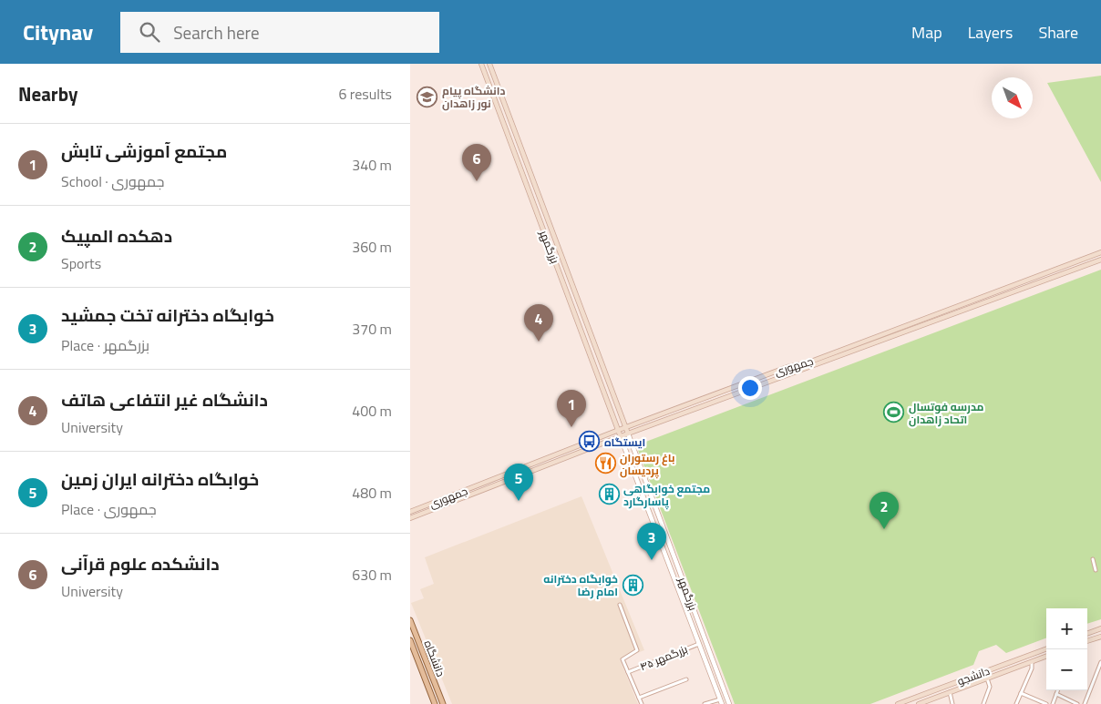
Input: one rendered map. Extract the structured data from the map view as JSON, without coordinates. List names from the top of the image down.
{
  "streets": {
    "main road": [
      "بزرگمهر",
      "جمهوری",
      "دانشگاه",
      "دانشجو"
    ],
    "street": ["بزرگمهر ۴۵"]
  },
  "crossings": [
    ["بزرگمهر", "جمهوری"],
    ["بزرگمهر", "بزرگمهر ۴۵"]
  ],
  "places": {
    "school or university": ["دانشگاه پیام نور زاهدان"],
    "sports": ["مدرسه فوتسال اتحاد زاهدان"],
    "bus stop": ["ایستگاه"],
    "restaurant": ["باغ رستوران پردیسان"],
    "building": ["مجتمع خوابگاهی پاسارگارد", "خوابگاه دخترانه امام رضا"]
  },
  "north": "bottom right",
  "page": {
    "header": "Citynav",
    "search": "Search here",
    "nav": ["Map", "Layers", "Share"],
    "heading": ["Nearby", "6 results"],
    "list": [
      {
        "mark": "1",
        "name": "مجتمع آموزشی تابش",
        "note": "School · جمهوری",
        "value": "340 m"
      },
      {
        "mark": "2",
        "name": "دهکده المپیک",
        "note": "Sports",
        "value": "360 m"
      },
      {
        "mark": "3",
        "name": "خوابگاه دخترانه تخت جمشید",
        "note": "Place · بزرگمهر",
        "value": "370 m"
      },
      {
        "mark": "4",
        "name": "دانشگاه غیر انتفاعی هاتف",
        "note": "University",
        "value": "400 m"
      },
      {
        "mark": "5",
        "name": "خوابگاه دخترانه ایران زمین",
        "note": "Place · جمهوری",
        "value": "480 m"
      },
      {
        "mark": "6",
        "name": "دانشکده علوم قرآنی",
        "note": "University",
        "value": "630 m"
      }
    ],
    "pins": [
      "6",
      "4",
      "1",
      "5",
      "2",
      "3"
    ],
    "map_buttons": ["+", "−"]
  }
}
